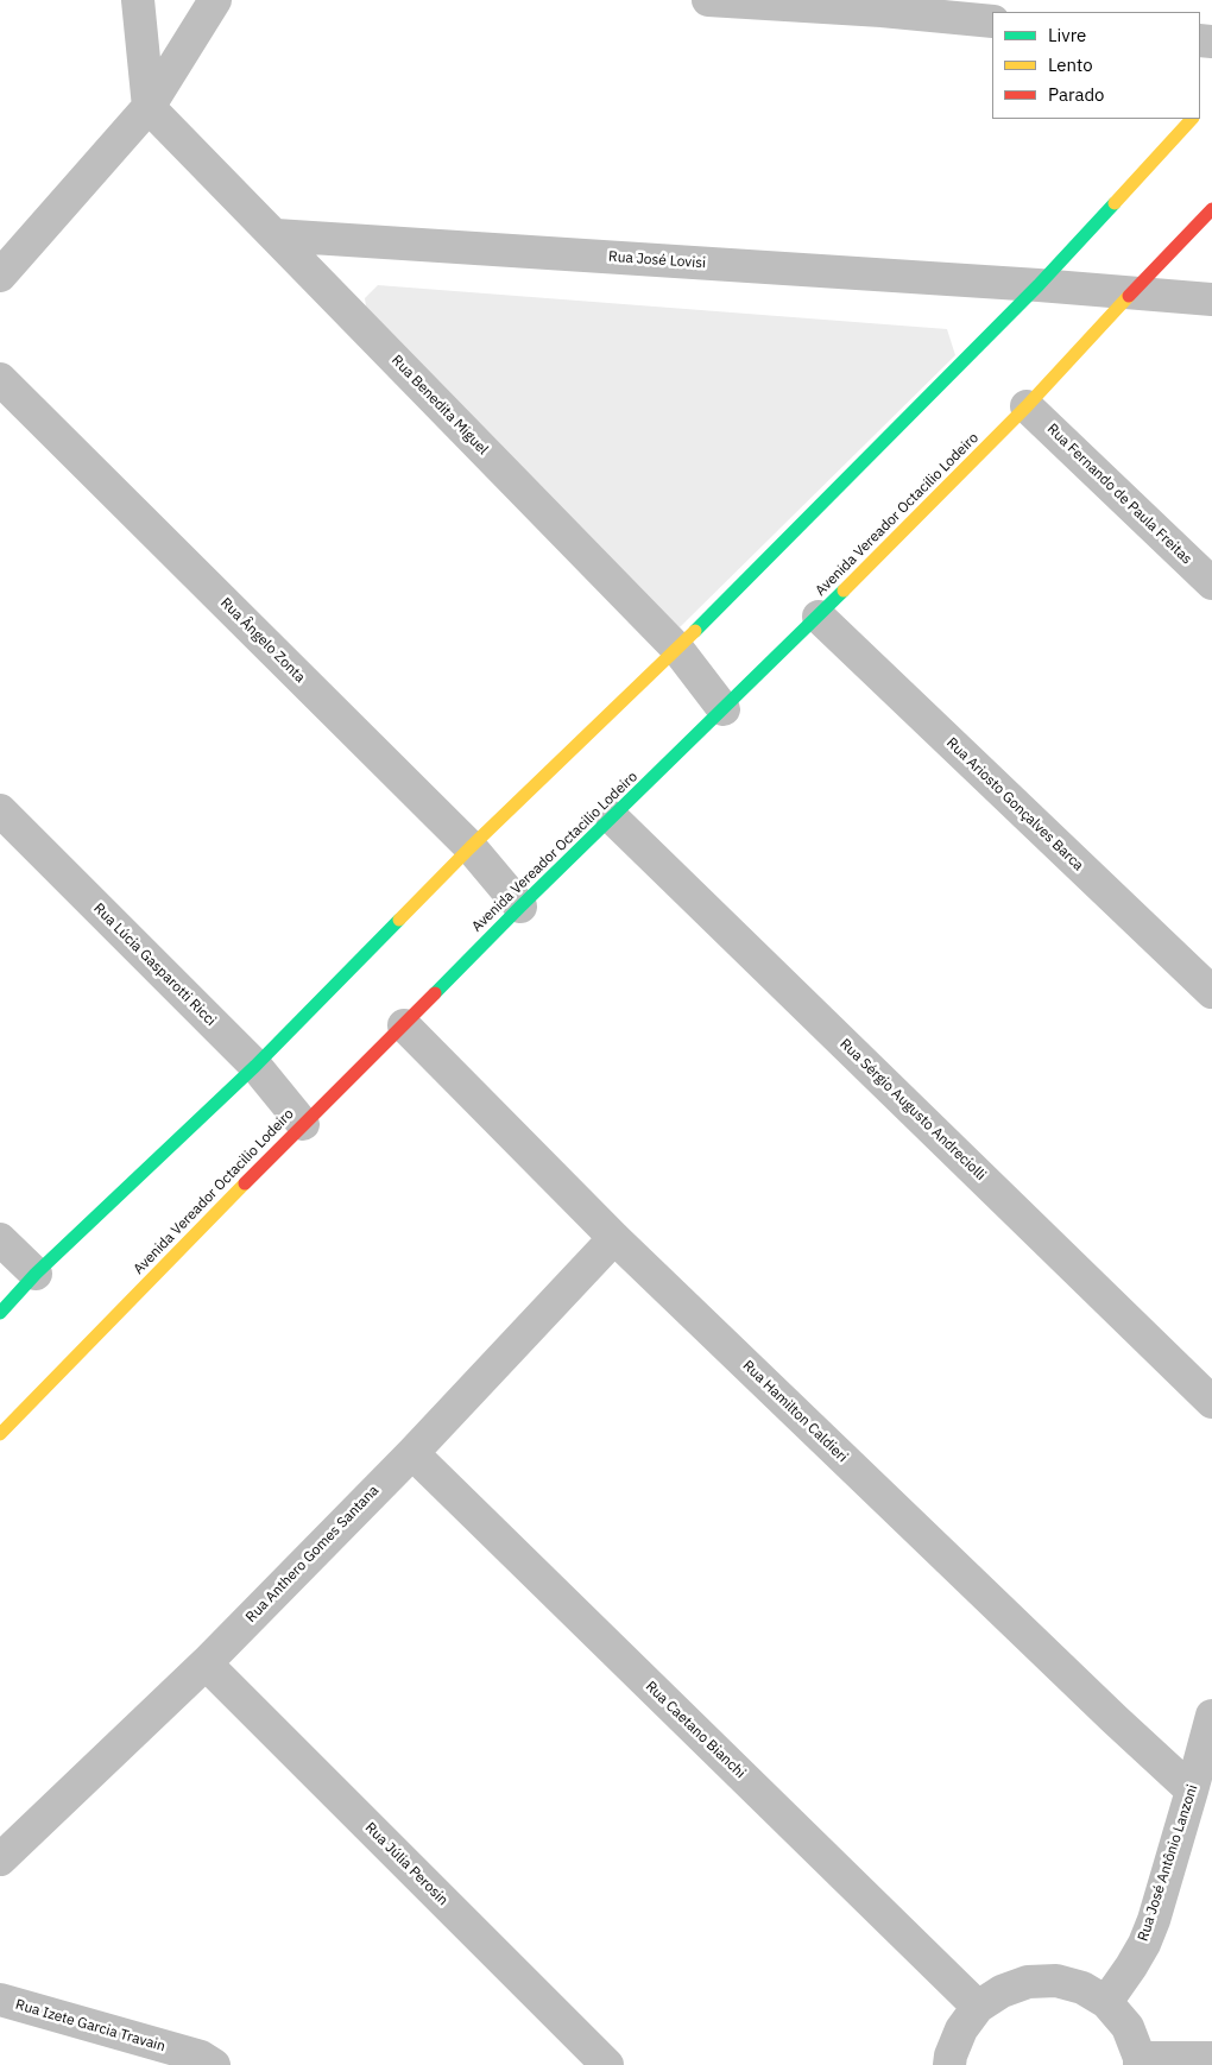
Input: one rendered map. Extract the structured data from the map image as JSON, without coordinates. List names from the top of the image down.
{
  "streets": {
    "street": [
      "Rua José Lovisi",
      "Rua Benedita Miguel",
      "Rua Fernando de Paula Freitas",
      "Avenida Vereador Octacilio Lodeiro",
      "Rua Ângelo Zonta",
      "Rua Ariosto Gonçalves Barca",
      "Rua Lúcia Gasparotti Ricci",
      "Rua Sérgio Augusto Andreciolli",
      "Rua Hamilton Caldieri",
      "Rua Anthero Gomes Santana",
      "Rua Caetano Bianchi",
      "Rua José Antônio Lanzoni",
      "Rua Júlia Perosin",
      "Rua Izete Garcia Travain"
    ]
  },
  "crossings": [
    ["Rua José Lovisi", "Rua Benedita Miguel"],
    ["Rua José Lovisi", "Avenida Vereador Octacilio Lodeiro"],
    ["Rua Benedita Miguel", "Avenida Vereador Octacilio Lodeiro"],
    ["Rua Fernando de Paula Freitas", "Avenida Vereador Octacilio Lodeiro"],
    ["Avenida Vereador Octacilio Lodeiro", "Rua Ângelo Zonta"],
    ["Avenida Vereador Octacilio Lodeiro", "Rua Ariosto Gonçalves Barca"],
    ["Avenida Vereador Octacilio Lodeiro", "Rua Lúcia Gasparotti Ricci"],
    ["Avenida Vereador Octacilio Lodeiro", "Rua Sérgio Augusto Andreciolli"],
    ["Avenida Vereador Octacilio Lodeiro", "Rua Hamilton Caldieri"],
    ["Rua Hamilton Caldieri", "Rua Anthero Gomes Santana"],
    ["Rua Hamilton Caldieri", "Rua José Antônio Lanzoni"],
    ["Rua Anthero Gomes Santana", "Rua Caetano Bianchi"],
    ["Rua Anthero Gomes Santana", "Rua Júlia Perosin"]
  ],
  "legend": ["Livre", "Lento", "Parado"]
}
